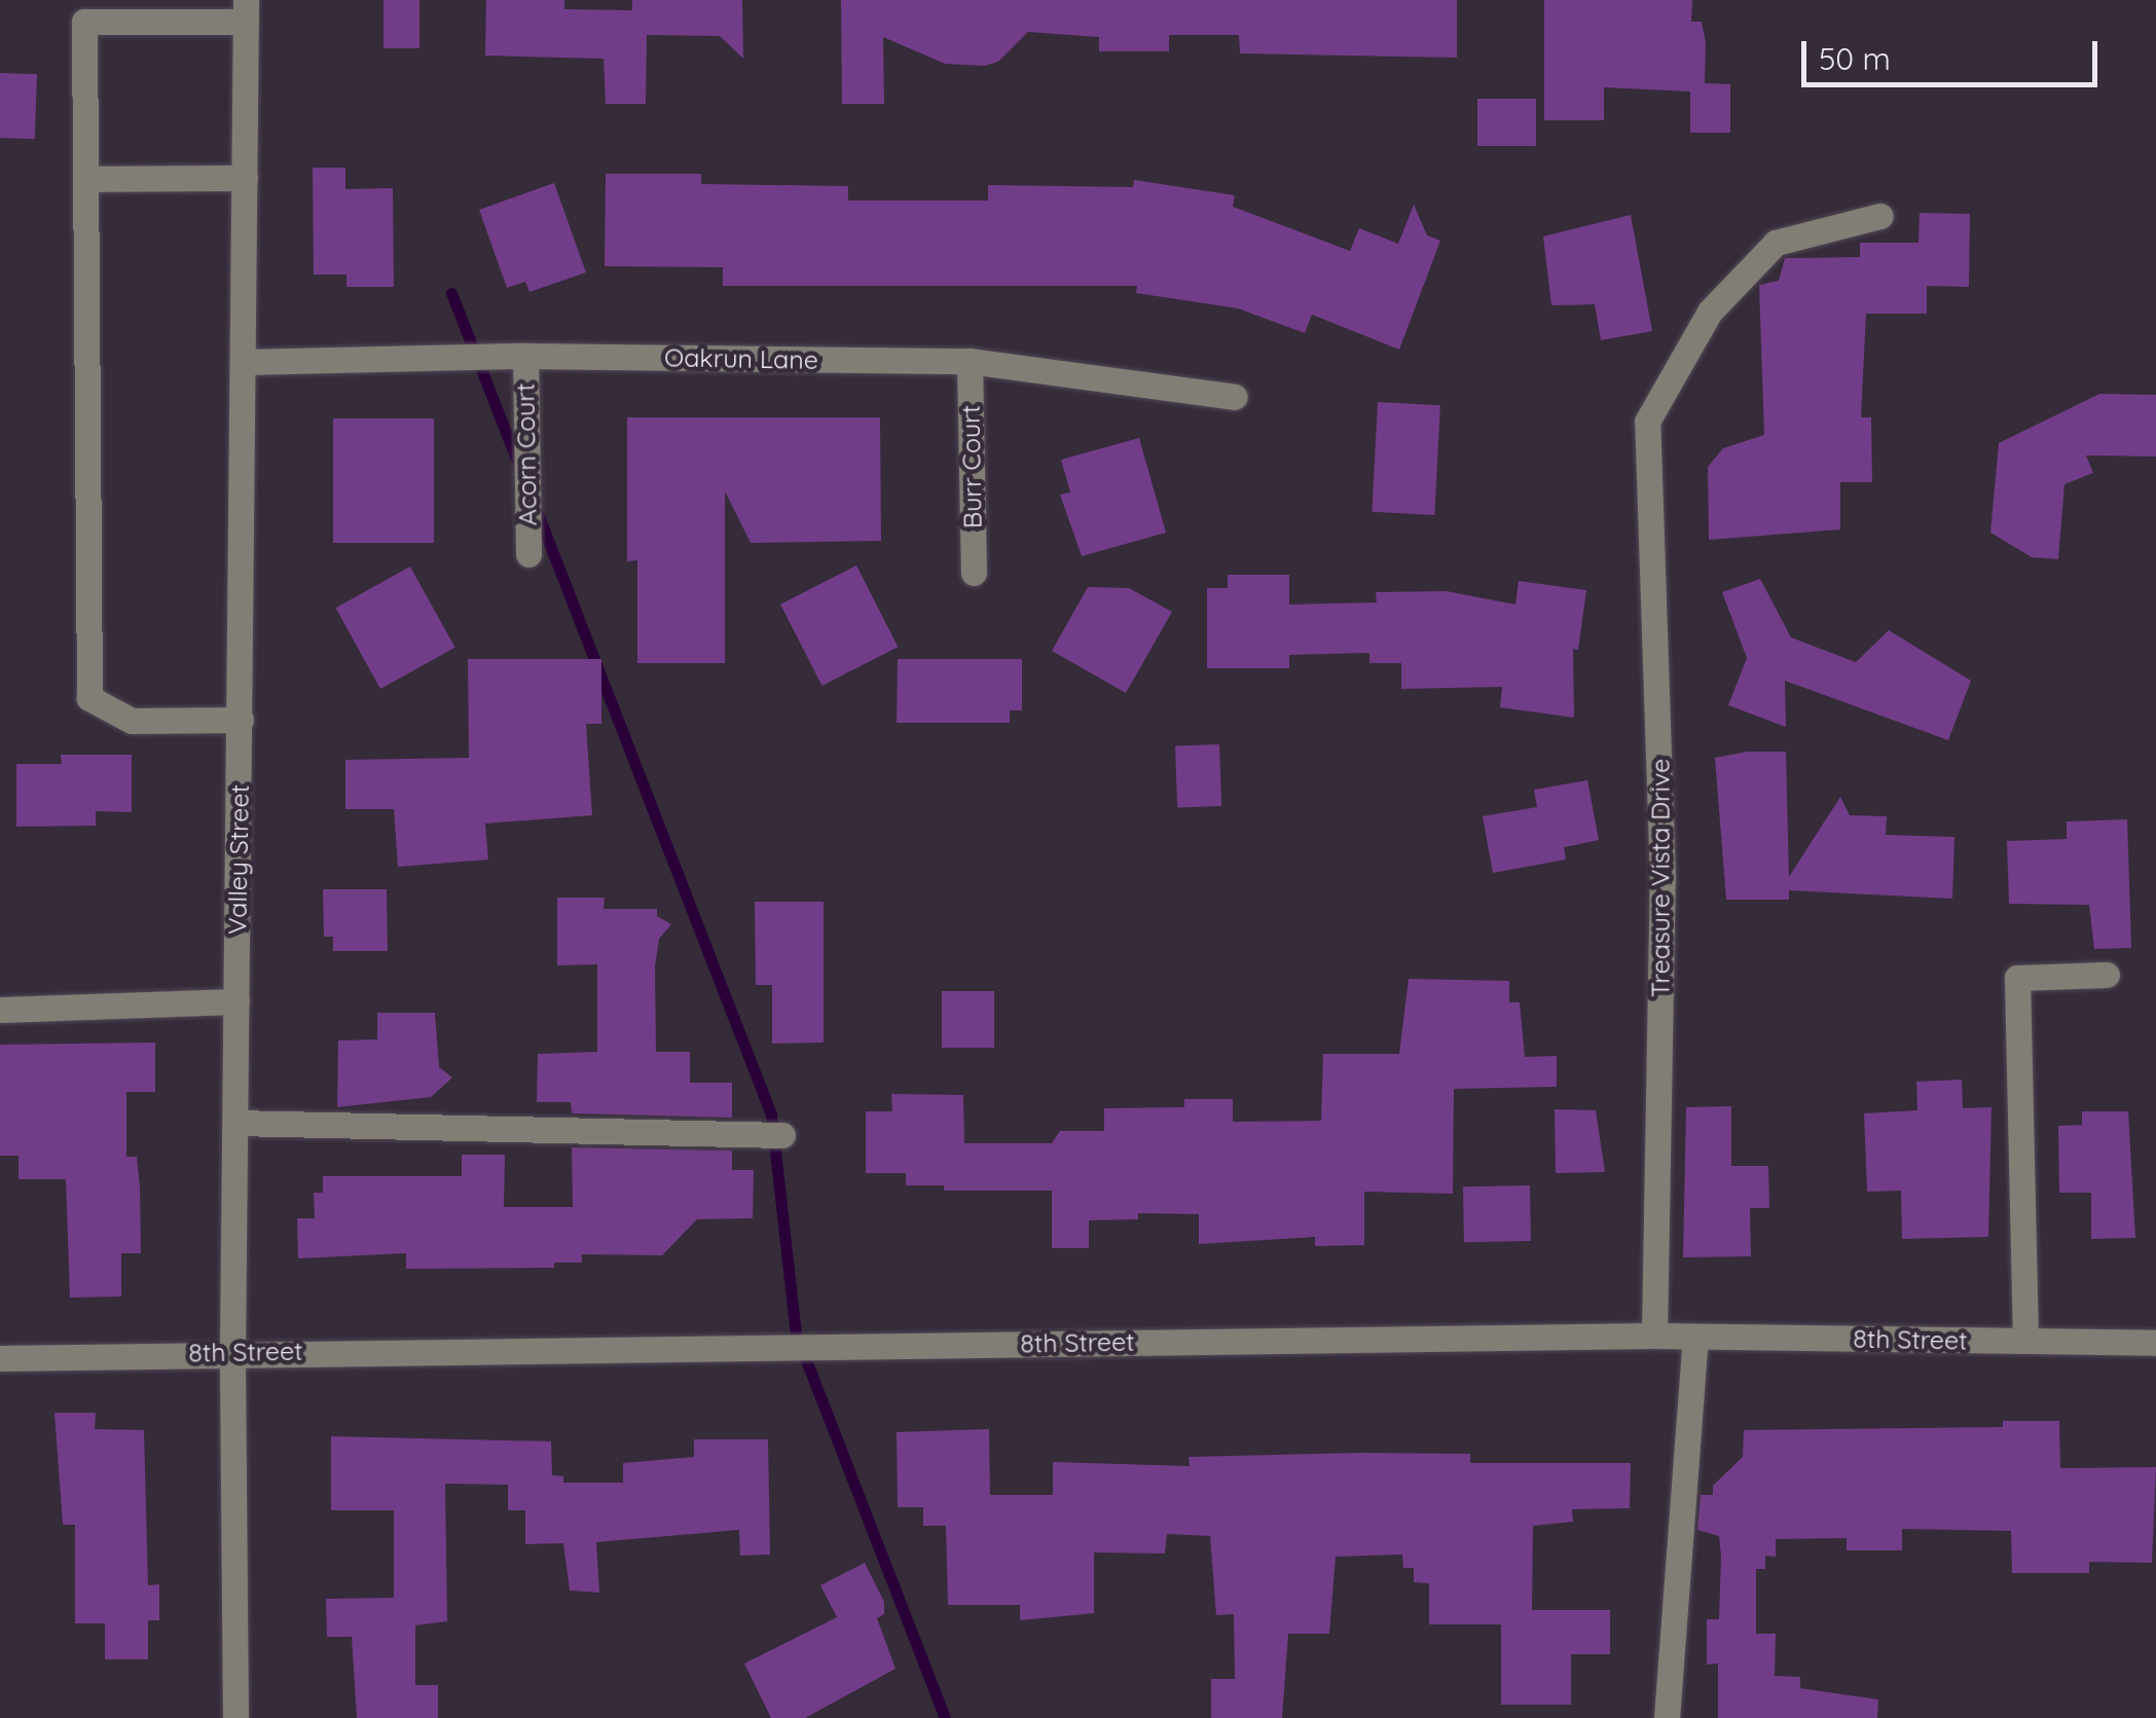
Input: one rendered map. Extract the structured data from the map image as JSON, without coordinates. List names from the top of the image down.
{
  "streets": {
    "street": [
      "Oakrun Lane",
      "Acorn Court",
      "Burr Court",
      "Valley Street",
      "Treasure Vista Drive",
      "8th Street"
    ]
  },
  "crossings": [
    ["Oakrun Lane", "Acorn Court"],
    ["Oakrun Lane", "Burr Court"],
    ["Oakrun Lane", "Valley Street"],
    ["Valley Street", "8th Street"],
    ["Treasure Vista Drive", "8th Street"]
  ],
  "scale_bar": "50 m"
}
